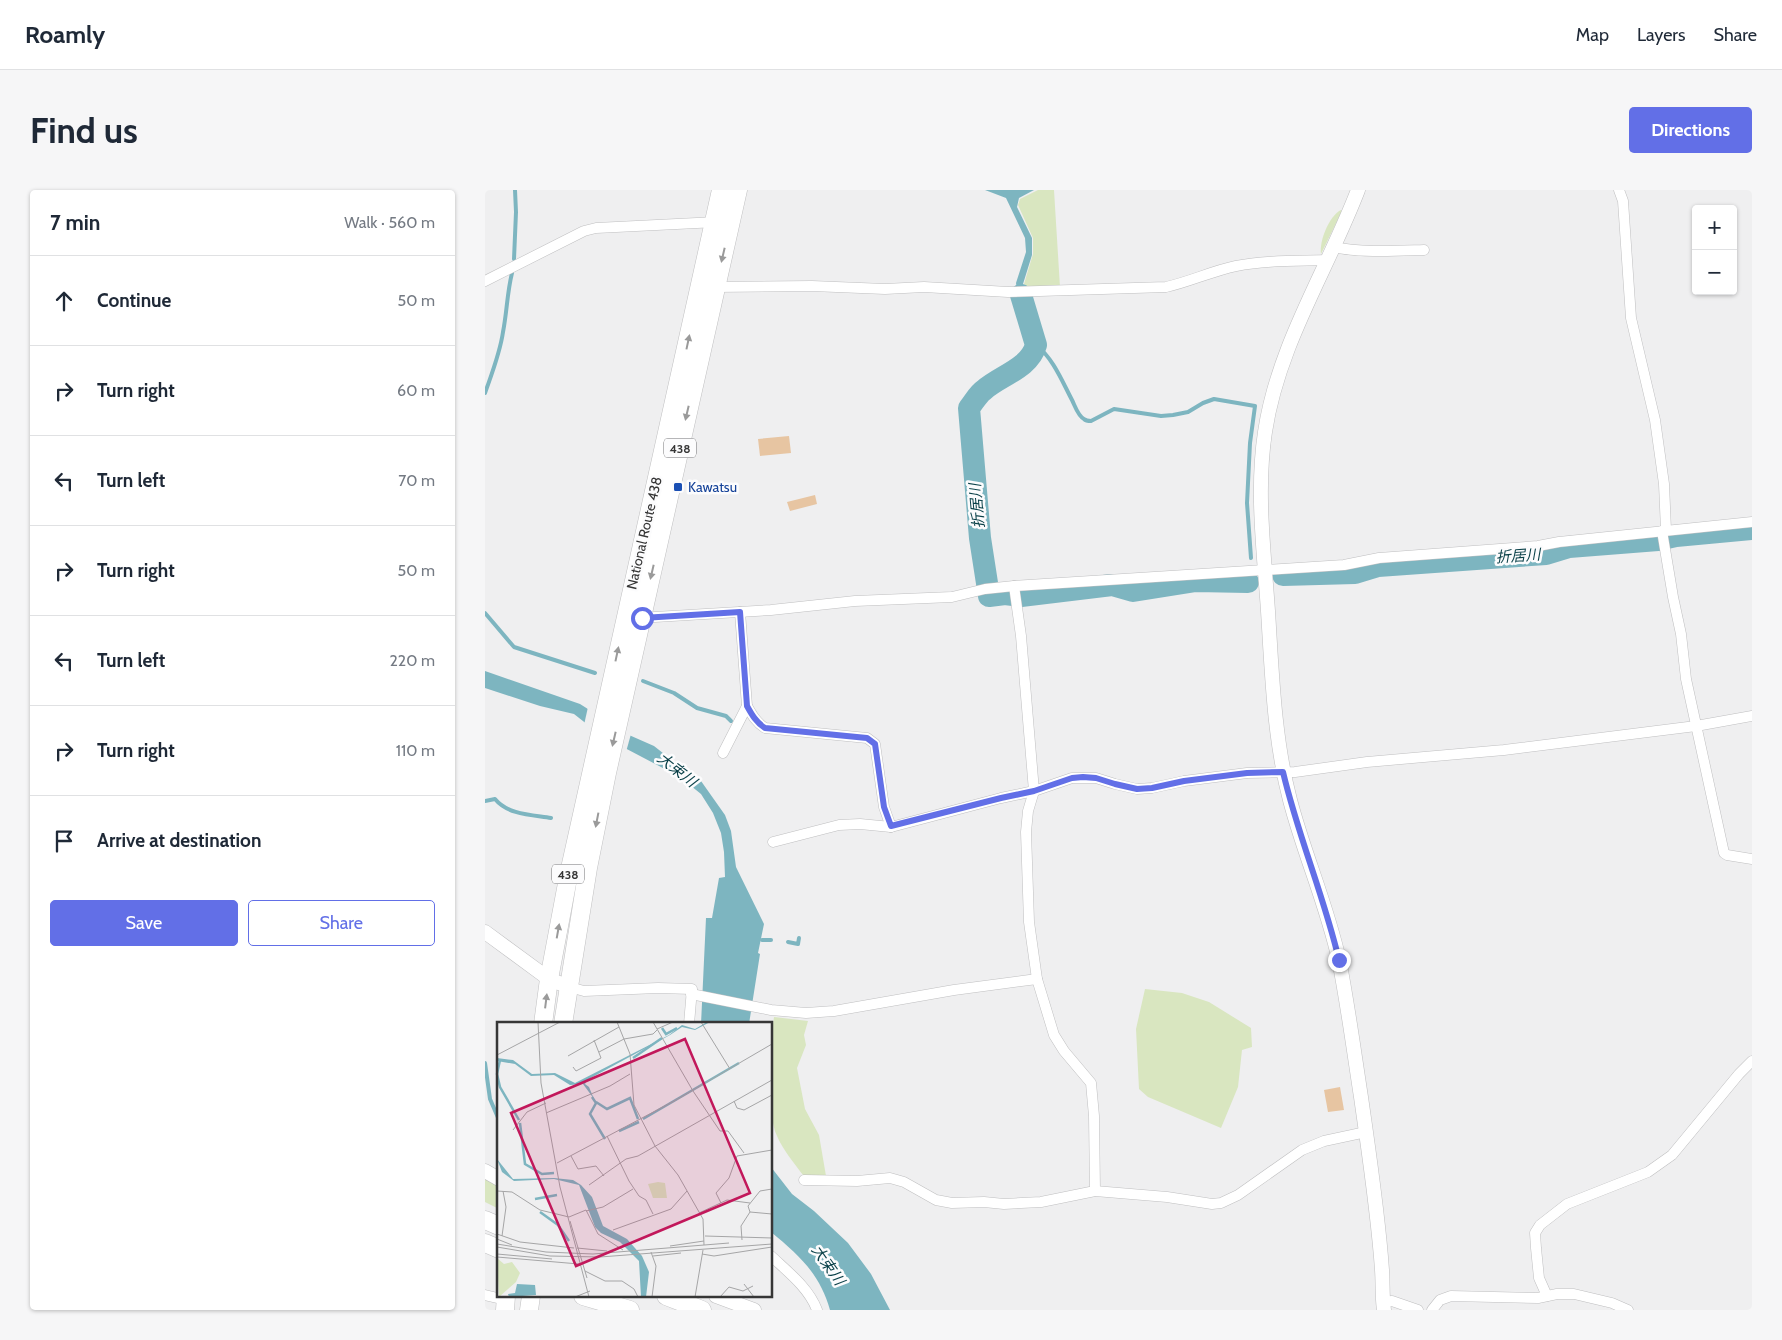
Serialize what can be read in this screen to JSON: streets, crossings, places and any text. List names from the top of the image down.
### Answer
{
  "streets": {
    "highway": ["438", "National Route 438"]
  },
  "water": ["折居川", "大束川"],
  "places": {
    "transit": ["Kawatsu"]
  },
  "page": {
    "header": "Roamly",
    "nav": ["Map", "Layers", "Share"],
    "buttons": [
      "Directions",
      ["Save", "Share"]
    ],
    "title": "Find us",
    "heading": ["7 min", "Walk · 560 m"],
    "map_buttons": ["+", "−"],
    "list": [
      ["Continue", "50 m"],
      ["Turn right", "60 m"],
      ["Turn left", "70 m"],
      ["Turn right", "50 m"],
      ["Turn left", "220 m"],
      ["Turn right", "110 m"],
      "Arrive at destination"
    ]
  }
}
